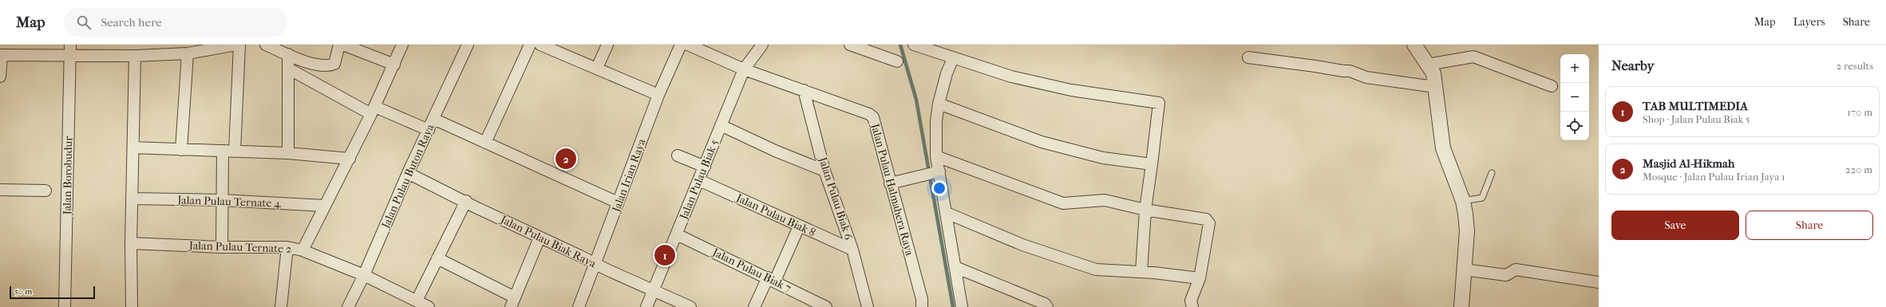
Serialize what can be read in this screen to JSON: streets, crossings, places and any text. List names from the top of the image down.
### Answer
{
  "streets": {
    "street": [
      "Jalan Borobudur",
      "Jalan Irian Raya",
      "Jalan Pulau Buton Raya",
      "Jalan Pulau Biak 5",
      "Jalan Pulau Halmahera Raya",
      "Jalan Pulau Biak 6",
      "Jalan Pulau Ternate 4",
      "Jalan Pulau Biak 8",
      "Jalan Pulau Biak Raya",
      "Jalan Pulau Ternate 2",
      "Jalan Pulau Biak 7"
    ]
  },
  "crossings": [
    ["Jalan Irian Raya", "Jalan Pulau Biak Raya"],
    ["Jalan Pulau Buton Raya", "Jalan Pulau Biak Raya"],
    ["Jalan Pulau Buton Raya", "Jalan Pulau Ternate 2"],
    ["Jalan Pulau Biak 5", "Jalan Pulau Halmahera Raya"],
    ["Jalan Pulau Biak 5", "Jalan Pulau Biak 8"],
    ["Jalan Pulau Biak 5", "Jalan Pulau Biak Raya"],
    ["Jalan Pulau Biak 5", "Jalan Pulau Biak 7"],
    ["Jalan Pulau Halmahera Raya", "Jalan Pulau Biak 6"],
    ["Jalan Pulau Biak 6", "Jalan Pulau Biak 8"]
  ],
  "scale_bar": "50 m",
  "page": {
    "header": "Map",
    "search": "Search here",
    "nav": ["Map", "Layers", "Share"],
    "heading": ["Nearby", "2 results"],
    "map_buttons": ["+", "−"],
    "list": [
      {
        "mark": "1",
        "name": "TAB MULTIMEDIA",
        "note": "Shop · Jalan Pulau Biak 5",
        "value": "170 m"
      },
      {
        "mark": "2",
        "name": "Masjid Al-Hikmah",
        "note": "Mosque · Jalan Pulau Irian Jaya 1",
        "value": "220 m"
      }
    ],
    "pins": ["2", "1"],
    "buttons": ["Save", "Share"],
    "scale": "50 m"
  }
}
